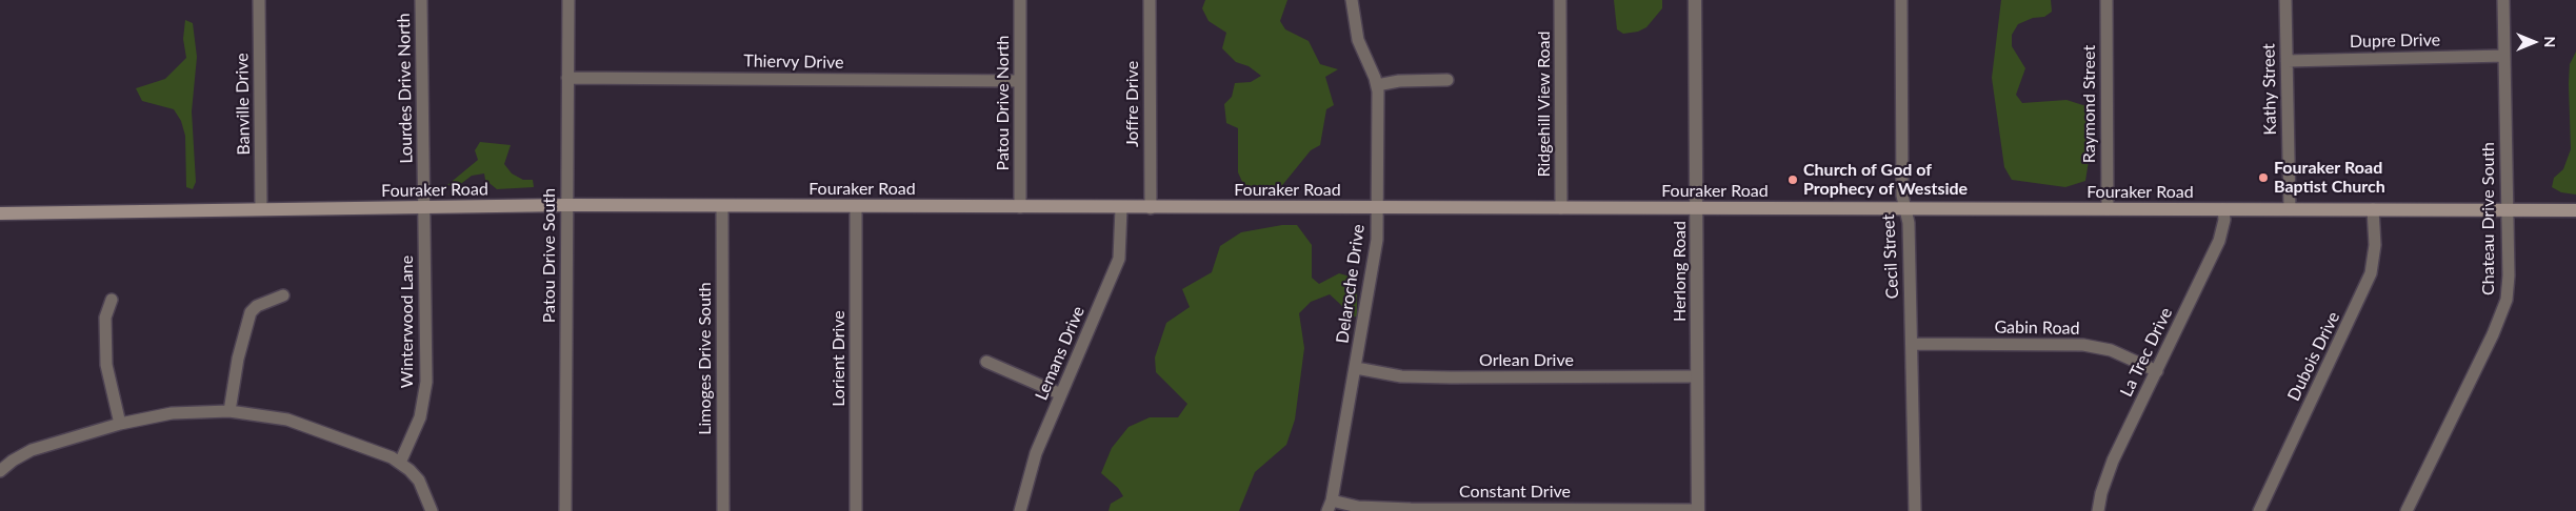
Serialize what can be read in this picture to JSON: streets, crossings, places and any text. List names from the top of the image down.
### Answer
{
  "streets": {
    "main road": ["Fouraker Road"],
    "street": [
      "Dupre Drive",
      "Thiervy Drive",
      "Lourdes Drive North",
      "Kathy Street",
      "Patou Drive North",
      "Banville Drive",
      "Joffre Drive",
      "Ridgehill View Road",
      "Raymond Street",
      "Chateau Drive South",
      "Patou Drive South",
      "Cecil Street",
      "Herlong Road",
      "Delaroche Drive",
      "Winterwood Lane",
      "Gabin Road",
      "La Trec Drive",
      "Lemans Drive",
      "Dubois Drive",
      "Limoges Drive South",
      "Lorient Drive",
      "Orlean Drive",
      "Constant Drive"
    ]
  },
  "crossings": [
    ["Dupre Drive", "Kathy Street"],
    ["Dupre Drive", "Chateau Drive South"],
    ["Thiervy Drive", "Patou Drive North"],
    ["Thiervy Drive", "Patou Drive South"],
    ["Lourdes Drive North", "Fouraker Road"],
    ["Lourdes Drive North", "Winterwood Lane"],
    ["Kathy Street", "Fouraker Road"],
    ["Patou Drive North", "Fouraker Road"],
    ["Banville Drive", "Fouraker Road"],
    ["Joffre Drive", "Fouraker Road"],
    ["Ridgehill View Road", "Fouraker Road"],
    ["Raymond Street", "Fouraker Road"],
    ["Fouraker Road", "Chateau Drive South"],
    ["Fouraker Road", "Patou Drive South"],
    ["Fouraker Road", "Cecil Street"],
    ["Fouraker Road", "Herlong Road"],
    ["Fouraker Road", "Delaroche Drive"],
    ["Fouraker Road", "Winterwood Lane"],
    ["Fouraker Road", "La Trec Drive"],
    ["Fouraker Road", "Lemans Drive"],
    ["Fouraker Road", "Dubois Drive"],
    ["Fouraker Road", "Limoges Drive South"],
    ["Fouraker Road", "Lorient Drive"],
    ["Cecil Street", "Gabin Road"],
    ["Herlong Road", "Orlean Drive"],
    ["Herlong Road", "Constant Drive"],
    ["Delaroche Drive", "Orlean Drive"],
    ["Delaroche Drive", "Constant Drive"],
    ["Gabin Road", "La Trec Drive"]
  ],
  "places": ["Fouraker Road Baptist Church", "Church of God of Prophecy of Westside"],
  "north": "right"
}
